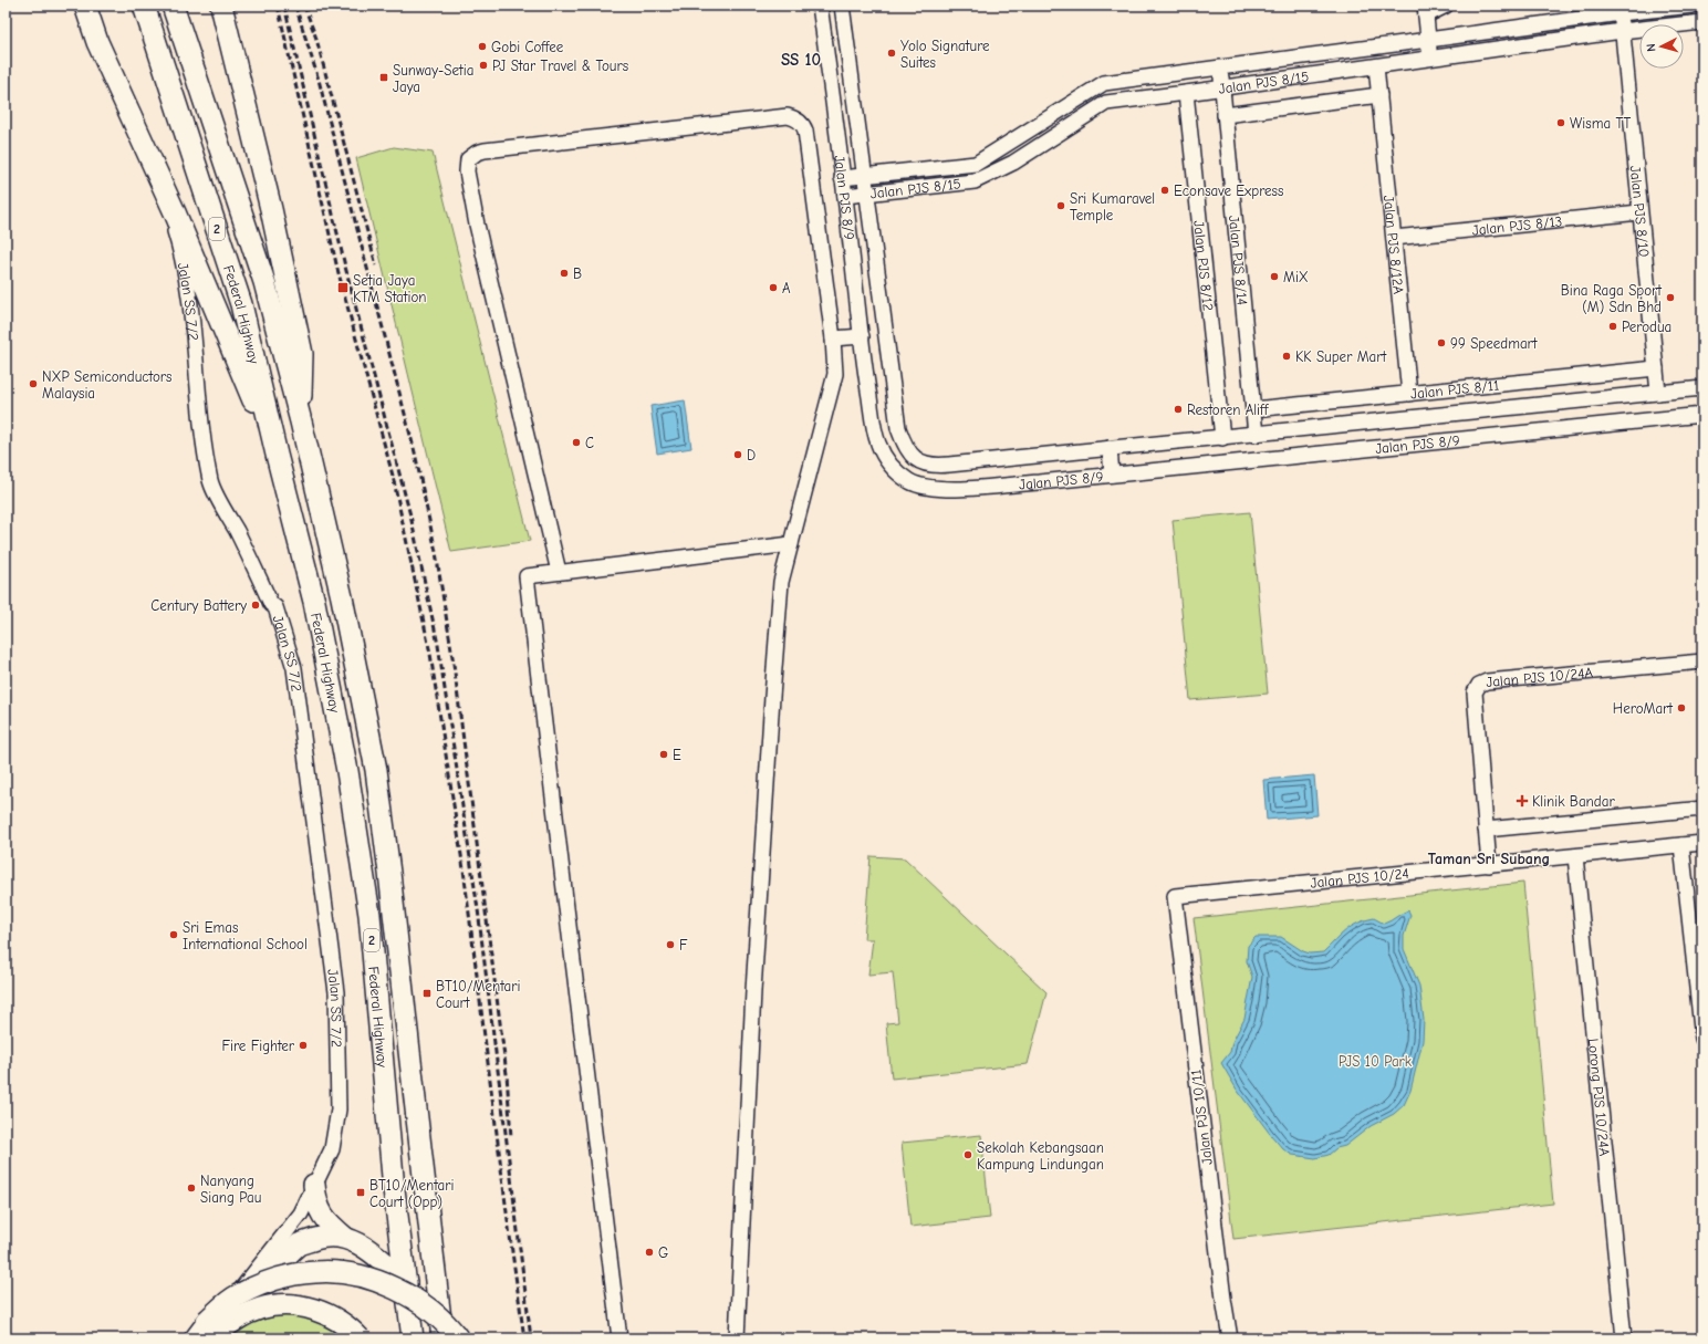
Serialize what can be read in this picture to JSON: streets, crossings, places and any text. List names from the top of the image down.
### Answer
{
  "streets": {
    "highway": ["2", "Federal Highway"],
    "street": [
      "Jalan PJS 8/15",
      "Jalan PJS 8/9",
      "Jalan PJS 8/10",
      "Jalan PJS 8/13",
      "Jalan PJS 8/12A",
      "Jalan PJS 8/14",
      "Jalan PJS 8/12",
      "Jalan SS 7/2",
      "Jalan PJS 8/11",
      "Jalan PJS 10/24A",
      "Jalan PJS 10/24",
      "Lorong PJS 10/24A",
      "Jalan PJS 10/11"
    ]
  },
  "crossings": [
    ["Jalan PJS 8/15", "Jalan PJS 8/9"],
    ["Jalan PJS 8/15", "Jalan PJS 8/10"],
    ["Jalan PJS 8/15", "Jalan PJS 8/12A"],
    ["Jalan PJS 8/15", "Jalan PJS 8/14"],
    ["Jalan PJS 8/15", "Jalan PJS 8/12"],
    ["Jalan PJS 8/9", "Jalan PJS 8/10"],
    ["Jalan PJS 8/9", "Jalan PJS 8/14"],
    ["Jalan PJS 8/9", "Jalan PJS 8/12"],
    ["Jalan PJS 8/10", "Jalan PJS 8/13"],
    ["Jalan PJS 8/10", "Jalan PJS 8/11"],
    ["Jalan PJS 8/13", "Jalan PJS 8/12A"],
    ["Jalan PJS 8/12A", "Jalan PJS 8/11"],
    ["Jalan PJS 8/14", "Jalan PJS 8/11"],
    ["Jalan PJS 10/24A", "Jalan PJS 10/24"],
    ["Jalan PJS 10/24", "Lorong PJS 10/24A"],
    ["Jalan PJS 10/24", "Jalan PJS 10/11"]
  ],
  "districts": ["SS 10", "Taman Sri Subang"],
  "parks": ["PJS 10 Park"],
  "places": {
    "other": [
      "Gobi Coffee",
      "Yolo Signature Suites",
      "PJ Star Travel & Tours",
      "Wisma TT",
      "Econsave Express",
      "Sri Kumaravel Temple",
      "B",
      "MiX",
      "A",
      "Bina Raga Sport (M) Sdn Bhd",
      "Perodua",
      "99 Speedmart",
      "KK Super Mart",
      "NXP Semiconductors Malaysia",
      "Restoren Aliff",
      "C",
      "D",
      "Century Battery",
      "HeroMart",
      "E",
      "Sri Emas International School",
      "F",
      "Fire Fighter",
      "Sekolah Kebangsaan Kampung Lindungan",
      "Nanyang Siang Pau",
      "G"
    ],
    "transit": [
      "Sunway-Setia Jaya",
      "Setia Jaya KTM Station",
      "BT10/Mentari Court",
      "BT10/Mentari Court (Opp)"
    ],
    "health": ["Klinik Bandar"]
  },
  "north": "left"
}
